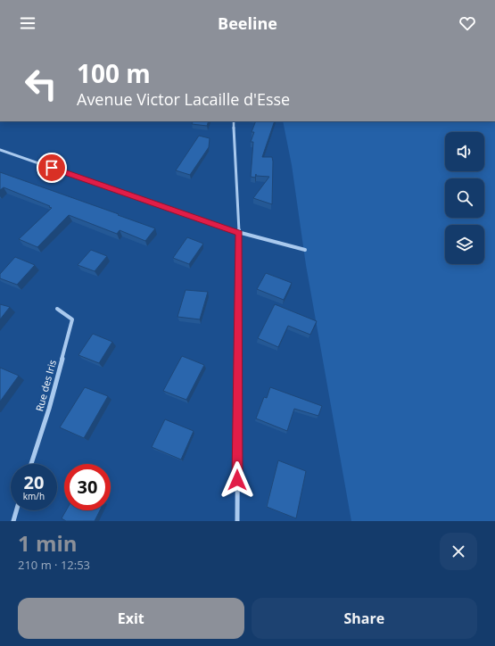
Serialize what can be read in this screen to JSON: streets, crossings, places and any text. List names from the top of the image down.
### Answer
{
  "streets": {
    "street": ["Rue des Iris"]
  },
  "page": {
    "header": "Beeline",
    "turn": ["100 m", "Avenue Victor Lacaille d'Esse"],
    "speed": "20 km/h",
    "limit": "30",
    "heading": ["1 min", "210 m · 12:53"],
    "buttons": ["Exit", "Share"]
  }
}
